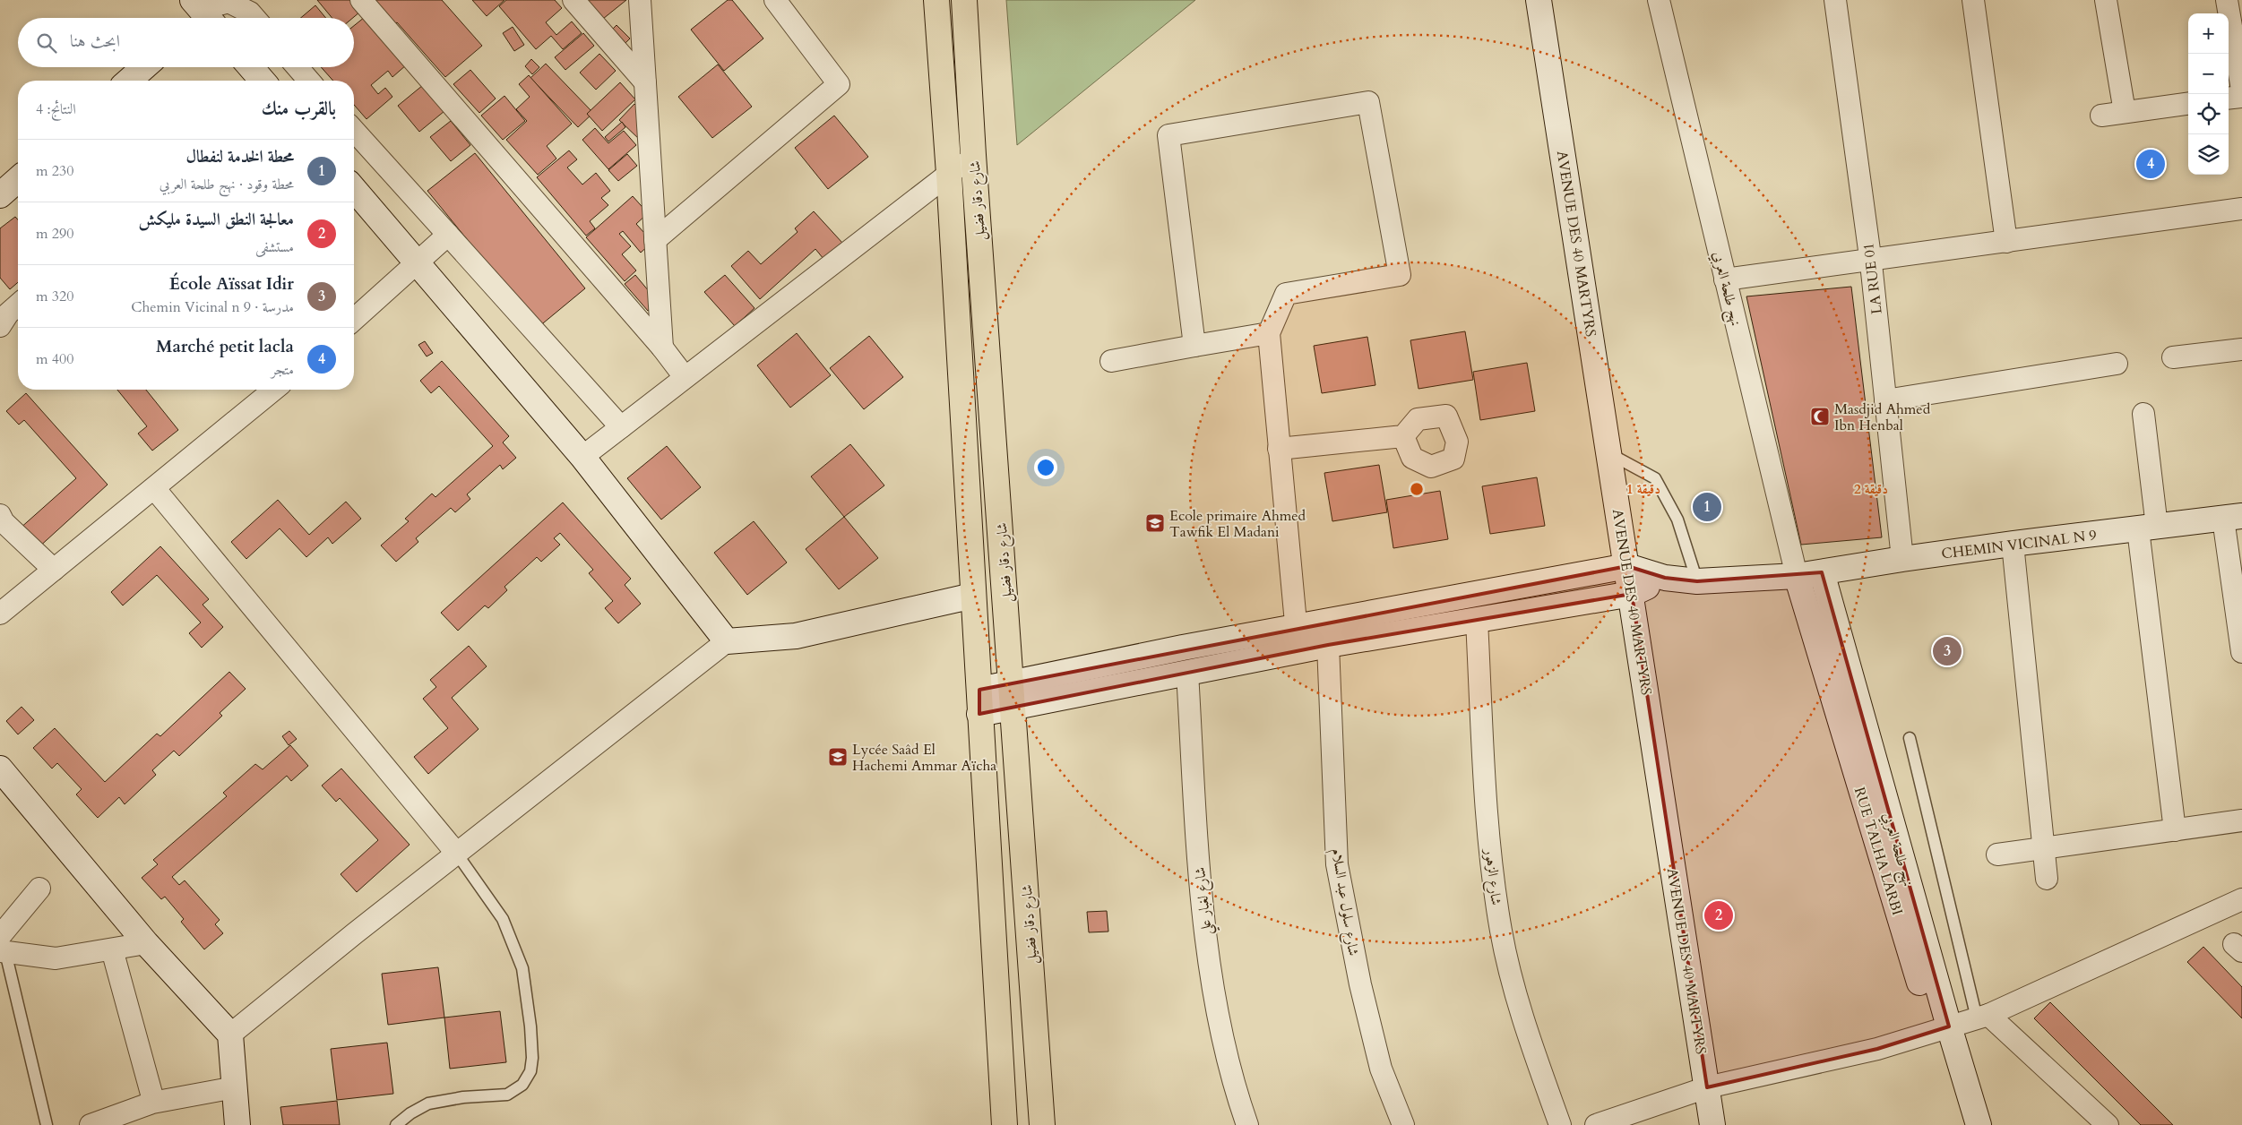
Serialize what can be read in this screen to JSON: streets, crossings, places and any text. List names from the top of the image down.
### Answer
{
  "streets": {
    "main road": ["شارع دقار فضيل"],
    "street": [
      "AVENUE DES 40 MARTYRS",
      "LA RUE 01",
      "نهج طلحة العربي",
      "CHEMIN VICINAL N 9",
      "RUE TALHA LARBI",
      "شارع الزهور",
      "شارع لغبار علي",
      "شارع سلول عبد السلام"
    ]
  },
  "crossings": [
    ["AVENUE DES 40 MARTYRS", "CHEMIN VICINAL N 9"],
    ["LA RUE 01", "CHEMIN VICINAL N 9"],
    ["نهج طلحة العربي", "CHEMIN VICINAL N 9"],
    ["نهج طلحة العربي", "RUE TALHA LARBI"],
    ["CHEMIN VICINAL N 9", "RUE TALHA LARBI"]
  ],
  "places": {
    "mosque": ["Masdjid Ahmed Ibn Henbal"],
    "school or university": ["Ecole primaire Ahmed Tawfik El Madani", "Lycée Saâd El Hachemi Ammar Aïcha"]
  },
  "page": {
    "map_buttons": ["+", "−"],
    "search": "ابحث هنا",
    "heading": ["بالقرب منك", "النتائج: 4"],
    "list": [
      {
        "mark": "1",
        "name": "محطة الخدمة لنفطال",
        "note": "محطة وقود · نهج طلحة العربي",
        "value": "230 m"
      },
      {
        "mark": "2",
        "name": "معالجة النطق السيدة مليكش",
        "note": "مستشفى",
        "value": "290 m"
      },
      {
        "mark": "3",
        "name": "École Aïssat Idir",
        "note": "مدرسة · Chemin Vicinal n 9",
        "value": "320 m"
      },
      {
        "mark": "4",
        "name": "Marché petit lacla",
        "note": "متجر",
        "value": "400 m"
      }
    ],
    "pins": [
      "4",
      "1",
      "3",
      "2"
    ]
  },
  "rings": ["1 دقيقة", "2 دقيقة"]
}
